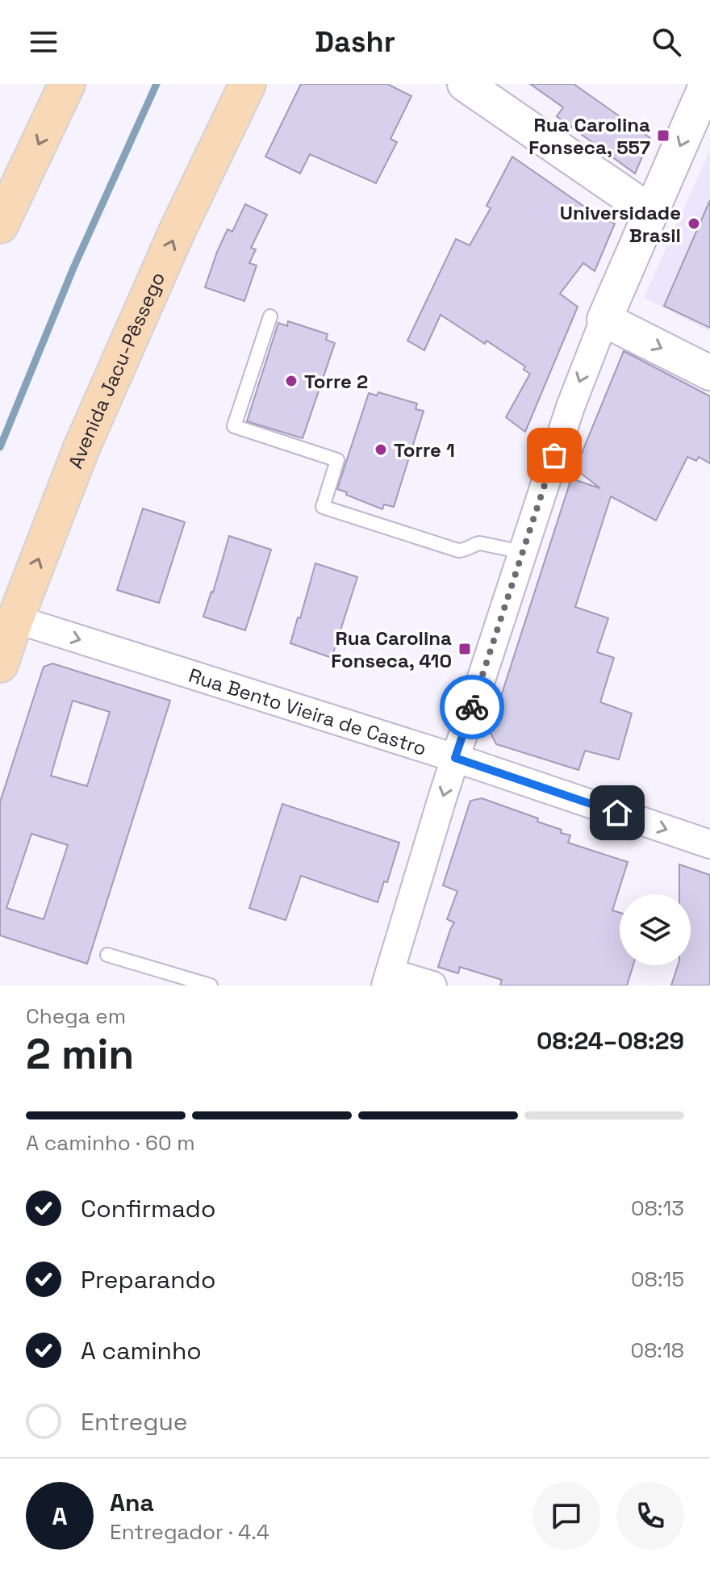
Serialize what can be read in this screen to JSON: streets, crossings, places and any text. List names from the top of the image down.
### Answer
{
  "streets": {
    "highway": ["Avenida Jacu-Pêssego"],
    "street": ["Rua Bento Vieira de Castro"]
  },
  "crossings": [
    ["Avenida Jacu-Pêssego", "Rua Bento Vieira de Castro"]
  ],
  "one_way": ["Avenida Jacu-Pêssego", "Rua Bento Vieira de Castro"],
  "places": {
    "transit": ["Rua Carolina Fonseca, 557", "Rua Carolina Fonseca, 410"],
    "other": ["Universidade Brasil", "Torre 2", "Torre 1"]
  },
  "page": {
    "header": "Dashr",
    "heading": ["2 min", "Chega em", "08:24–08:29"],
    "panel": ["Ana", "Entregador · 4.4"],
    "bar": "A caminho · 60 m",
    "list": [
      ["Confirmado", "08:13"],
      ["Preparando", "08:15"],
      ["A caminho", "08:18"],
      "Entregue"
    ],
    "round": "A"
  }
}
